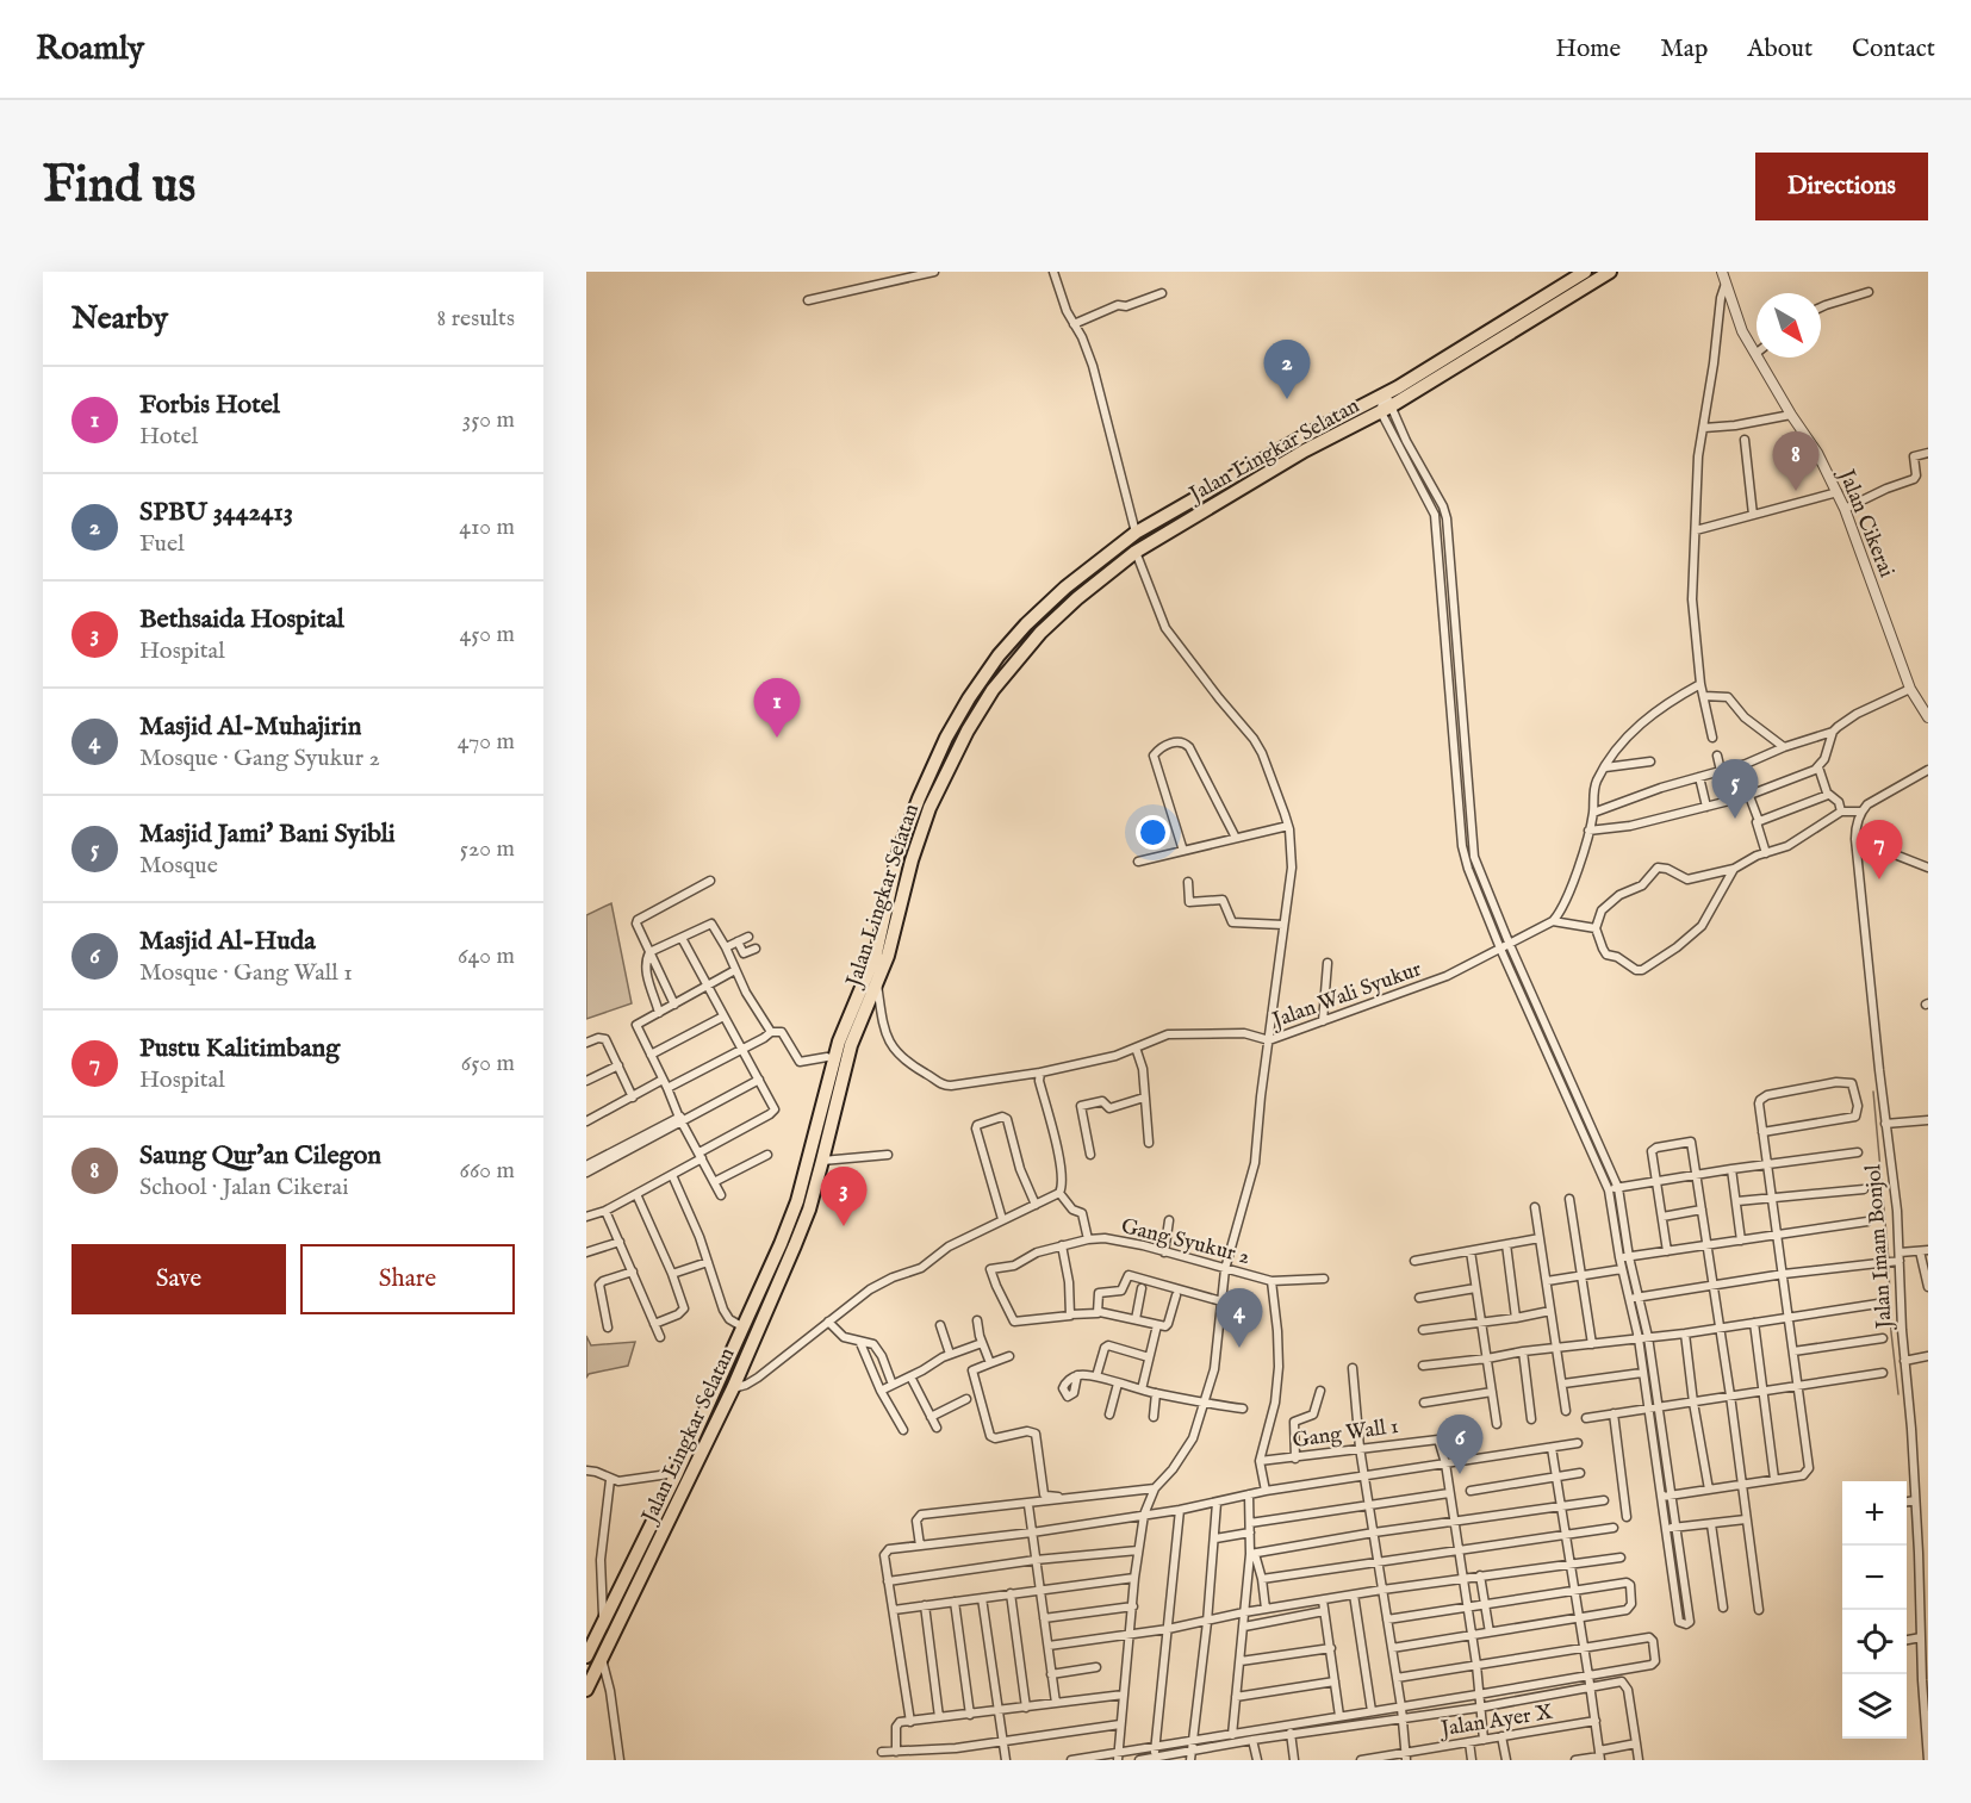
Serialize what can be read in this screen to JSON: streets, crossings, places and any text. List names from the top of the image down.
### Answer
{
  "streets": {
    "highway": ["Jalan Lingkar Selatan"],
    "street": [
      "Jalan Cikerai",
      "Jalan Wali Syukur",
      "Gang Syukur 2",
      "Jalan Imam Bonjol",
      "Gang Wall 1",
      "Jalan Ayer X"
    ]
  },
  "crossings": [
    ["Jalan Lingkar Selatan", "Jalan Wali Syukur"],
    ["Gang Syukur 2", "Gang Wall 1"]
  ],
  "north": "bottom right",
  "page": {
    "header": "Roamly",
    "nav": [
      "Home",
      "Map",
      "About",
      "Contact"
    ],
    "buttons": [
      "Directions",
      ["Save", "Share"]
    ],
    "title": "Find us",
    "heading": ["Nearby", "8 results"],
    "pins": [
      "2",
      "8",
      "1",
      "5",
      "7",
      "3",
      "4",
      "6"
    ],
    "list": [
      {
        "mark": "1",
        "name": "Forbis Hotel",
        "note": "Hotel",
        "value": "350 m"
      },
      {
        "mark": "2",
        "name": "SPBU 3442413",
        "note": "Fuel",
        "value": "410 m"
      },
      {
        "mark": "3",
        "name": "Bethsaida Hospital",
        "note": "Hospital",
        "value": "450 m"
      },
      {
        "mark": "4",
        "name": "Masjid Al-Muhajirin",
        "note": "Mosque · Gang Syukur 2",
        "value": "470 m"
      },
      {
        "mark": "5",
        "name": "Masjid Jami' Bani Syibli",
        "note": "Mosque",
        "value": "520 m"
      },
      {
        "mark": "6",
        "name": "Masjid Al-Huda",
        "note": "Mosque · Gang Wall 1",
        "value": "640 m"
      },
      {
        "mark": "7",
        "name": "Pustu Kalitimbang",
        "note": "Hospital",
        "value": "650 m"
      },
      {
        "mark": "8",
        "name": "Saung Qur'an Cilegon",
        "note": "School · Jalan Cikerai",
        "value": "660 m"
      }
    ],
    "map_buttons": ["+", "−"]
  }
}
